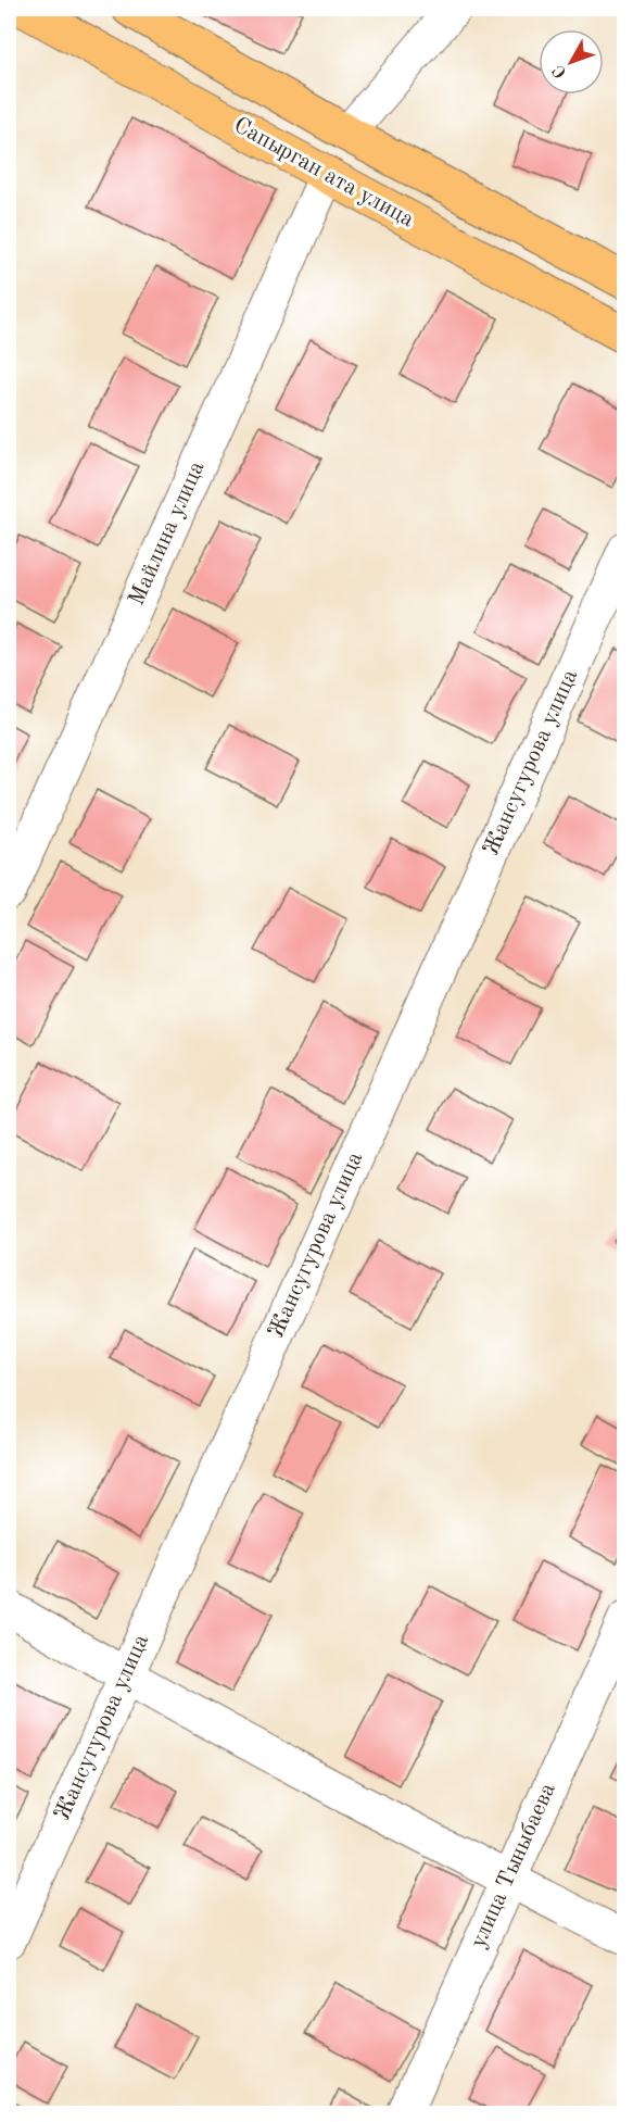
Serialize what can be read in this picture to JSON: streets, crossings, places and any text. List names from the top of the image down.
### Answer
{
  "streets": {
    "main road": ["Сапырган ата улица"],
    "street": ["Майлина улица", "Жансугурова улица", "улица Тыныбаева"]
  },
  "crossings": [
    ["Сапырган ата улица", "Майлина улица"]
  ],
  "north": "bottom left"
}
